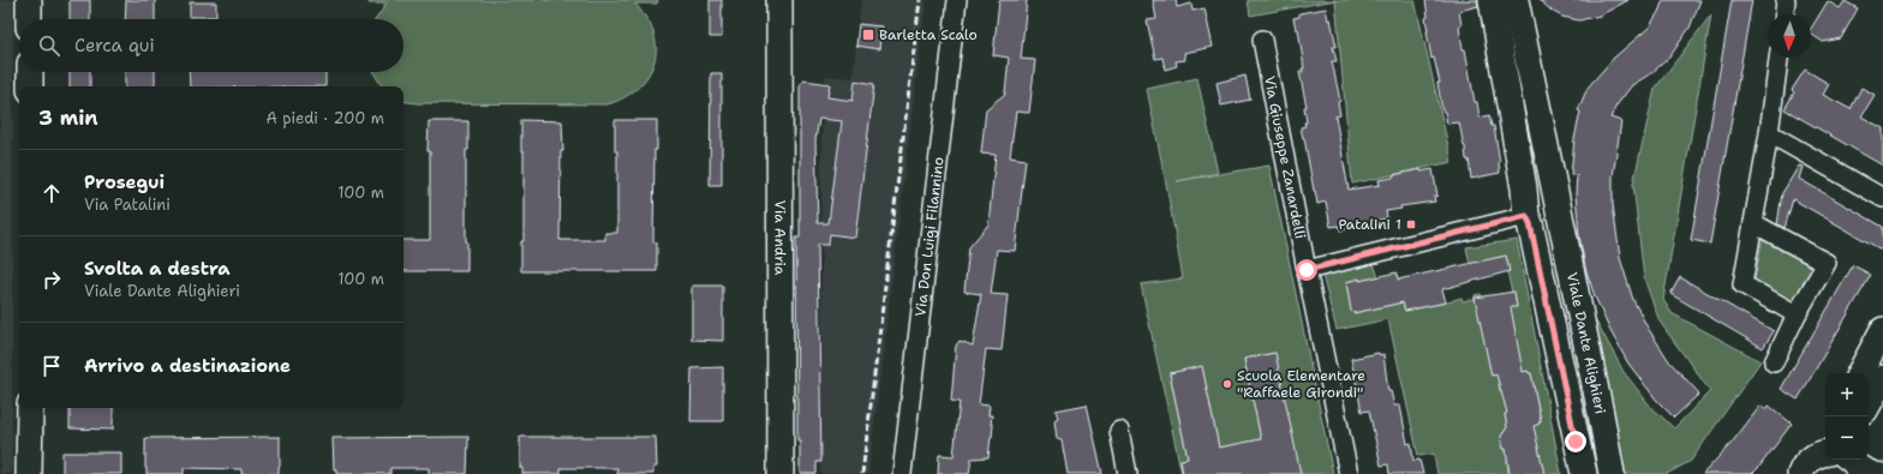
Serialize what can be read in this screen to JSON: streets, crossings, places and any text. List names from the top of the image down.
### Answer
{
  "streets": {
    "street": [
      "Via Giuseppe Zanardelli",
      "Via Don Luigi Filannino",
      "Via Andria",
      "Viale Dante Alighieri"
    ]
  },
  "places": {
    "transit": ["Barletta Scalo", "Patalini 1"],
    "other": ["Scuola Elementare \"Raffaele Girondi\""]
  },
  "north": "bottom",
  "page": {
    "search": "Cerca qui",
    "heading": ["3 min", "A piedi · 200 m"],
    "list": [
      ["Prosegui", "Via Patalini", "100 m"],
      ["Svolta a destra", "Viale Dante Alighieri", "100 m"],
      "Arrivo a destinazione"
    ],
    "map_buttons": ["+", "−"]
  }
}
